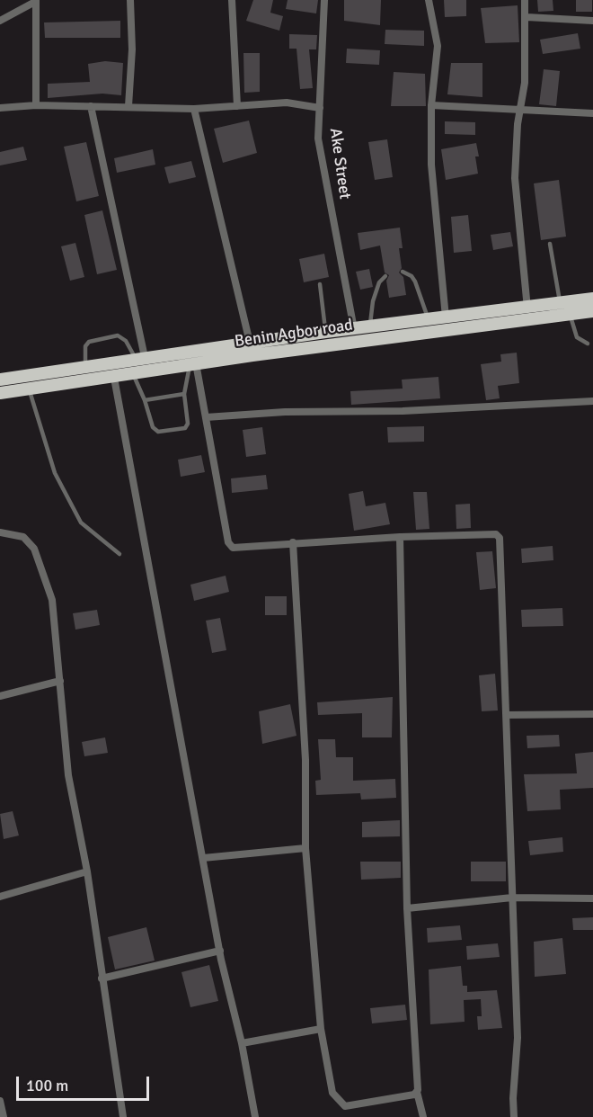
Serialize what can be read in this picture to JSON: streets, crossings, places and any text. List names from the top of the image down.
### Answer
{
  "streets": {
    "highway": ["Benin Agbor road"],
    "street": ["Ake Street"]
  },
  "crossings": [
    ["Ake Street", "Benin Agbor road"]
  ],
  "scale_bar": "100 m"
}
